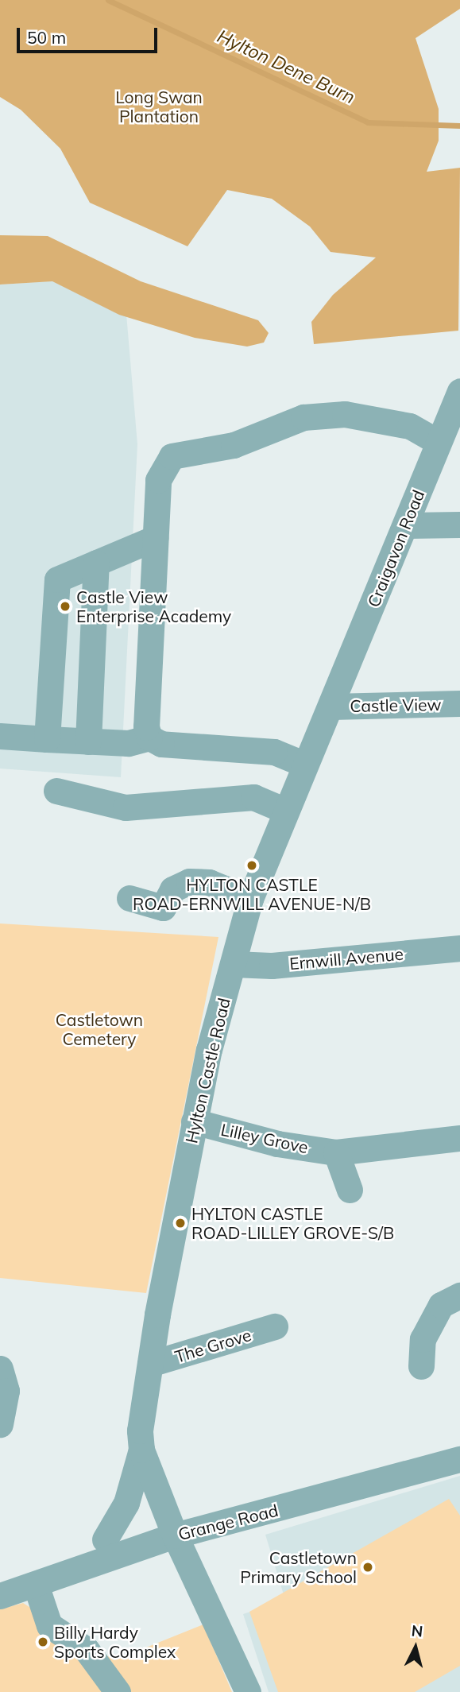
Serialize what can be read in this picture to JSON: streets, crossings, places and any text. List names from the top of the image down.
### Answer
{
  "streets": {
    "street": [
      "Craigavon Road",
      "Castle View",
      "Ernwill Avenue",
      "Hylton Castle Road",
      "Lilley Grove",
      "The Grove",
      "Grange Road"
    ]
  },
  "crossings": [
    ["Craigavon Road", "Castle View"],
    ["Craigavon Road", "Hylton Castle Road"],
    ["Castle View", "Hylton Castle Road"],
    ["Ernwill Avenue", "Hylton Castle Road"],
    ["Hylton Castle Road", "Lilley Grove"],
    ["Hylton Castle Road", "The Grove"],
    ["Hylton Castle Road", "Grange Road"]
  ],
  "water": ["Hylton Dene Burn"],
  "parks": ["Long Swan Plantation", "Castletown Cemetery"],
  "places": [
    "Castle View Enterprise Academy",
    "HYLTON CASTLE ROAD-ERNWILL AVENUE-N/B",
    "HYLTON CASTLE ROAD-LILLEY GROVE-S/B",
    "Castletown Primary School",
    "Billy Hardy Sports Complex"
  ],
  "scale_bar": "50 m",
  "north": "top"
}
